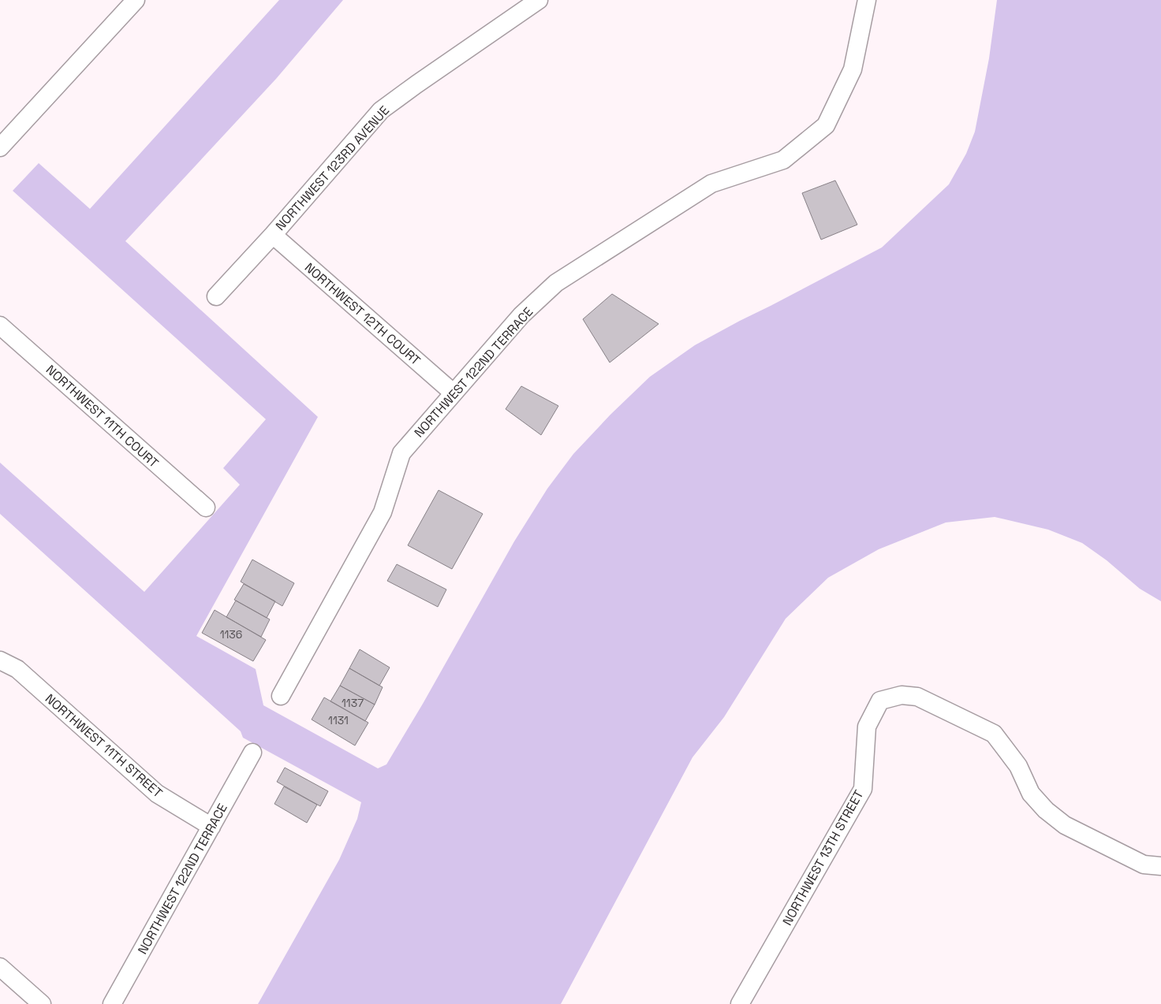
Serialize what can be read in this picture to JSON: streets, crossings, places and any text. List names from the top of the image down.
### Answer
{
  "streets": {
    "street": [
      "NORTHWEST 123RD AVENUE",
      "NORTHWEST 12TH COURT",
      "NORTHWEST 122ND TERRACE",
      "NORTHWEST 11TH COURT",
      "NORTHWEST 11TH STREET",
      "NORTHWEST 13TH STREET"
    ]
  },
  "crossings": [
    ["NORTHWEST 123RD AVENUE", "NORTHWEST 12TH COURT"],
    ["NORTHWEST 12TH COURT", "NORTHWEST 122ND TERRACE"],
    ["NORTHWEST 122ND TERRACE", "NORTHWEST 11TH STREET"]
  ],
  "house_numbers": ["1136", "1137", "1131"]
}
